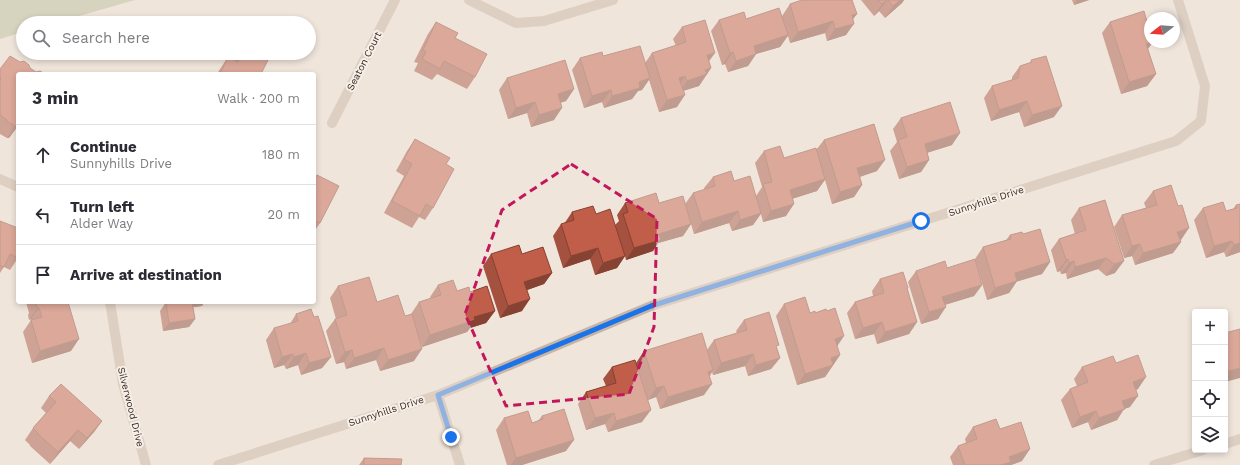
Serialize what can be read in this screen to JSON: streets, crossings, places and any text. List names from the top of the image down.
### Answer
{
  "streets": {
    "street": ["Seaton Court", "Sunnyhills Drive", "Silverwood Drive"]
  },
  "north": "left",
  "page": {
    "search": "Search here",
    "heading": ["3 min", "Walk · 200 m"],
    "list": [
      ["Continue", "Sunnyhills Drive", "180 m"],
      ["Turn left", "Alder Way", "20 m"],
      "Arrive at destination"
    ],
    "map_buttons": ["+", "−"]
  }
}
